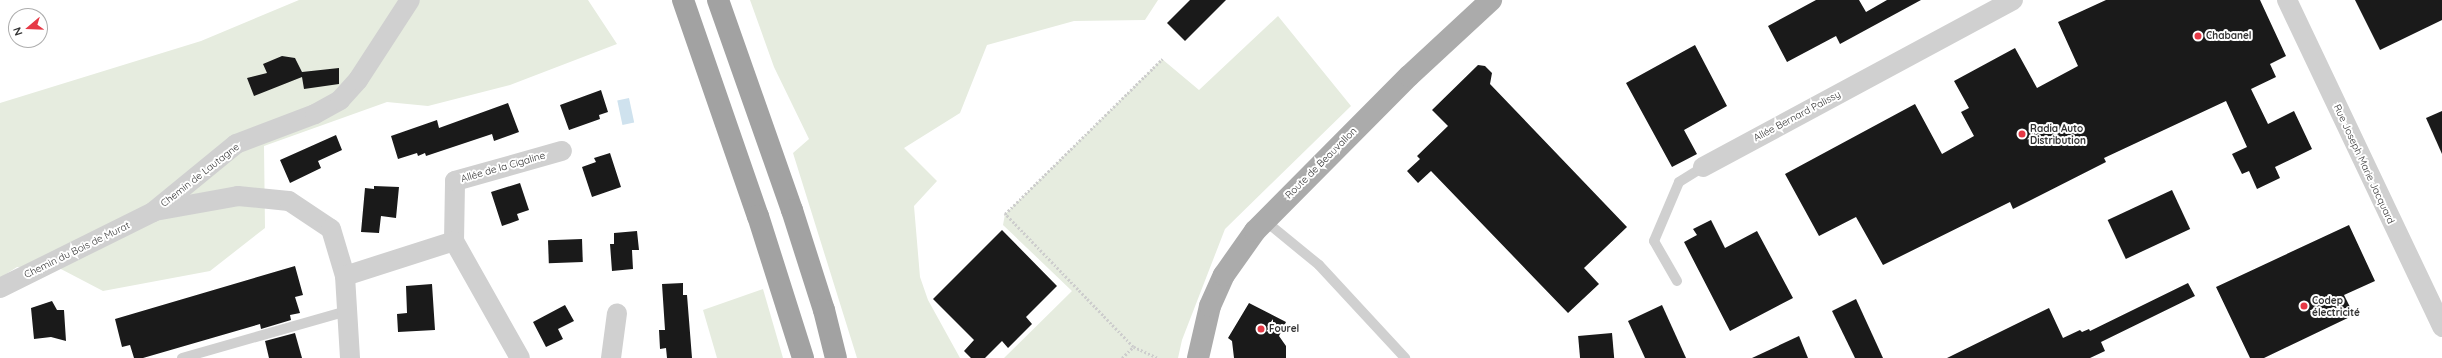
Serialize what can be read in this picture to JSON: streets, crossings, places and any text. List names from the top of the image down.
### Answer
{
  "streets": {
    "main road": ["Route de Beauvallon"],
    "street": [
      "Allée Bernard Palissy",
      "Rue Joseph Marie Jacquard",
      "Allée de la Cigaline",
      "Chemin de Lautagne",
      "Chemin du Bois de Murat"
    ]
  },
  "crossings": [
    ["Chemin de Lautagne", "Chemin du Bois de Murat"]
  ],
  "places": [
    "Chabanel",
    "Radia Auto Distribution",
    "Codep électricité",
    "Fourel"
  ],
  "north": "left"
}
